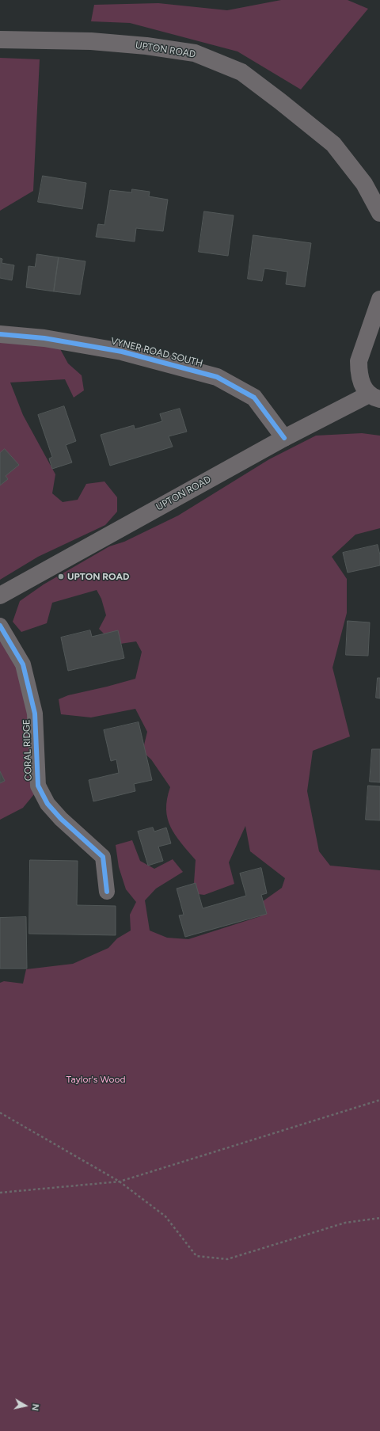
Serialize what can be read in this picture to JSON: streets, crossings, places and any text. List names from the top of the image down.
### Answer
{
  "streets": {
    "main road": ["UPTON ROAD", "VYNER ROAD SOUTH"],
    "street": ["CORAL RIDGE"]
  },
  "crossings": [
    ["UPTON ROAD", "VYNER ROAD SOUTH"]
  ],
  "parks": ["Taylor's Wood"],
  "places": ["UPTON ROAD"],
  "north": "right"
}
